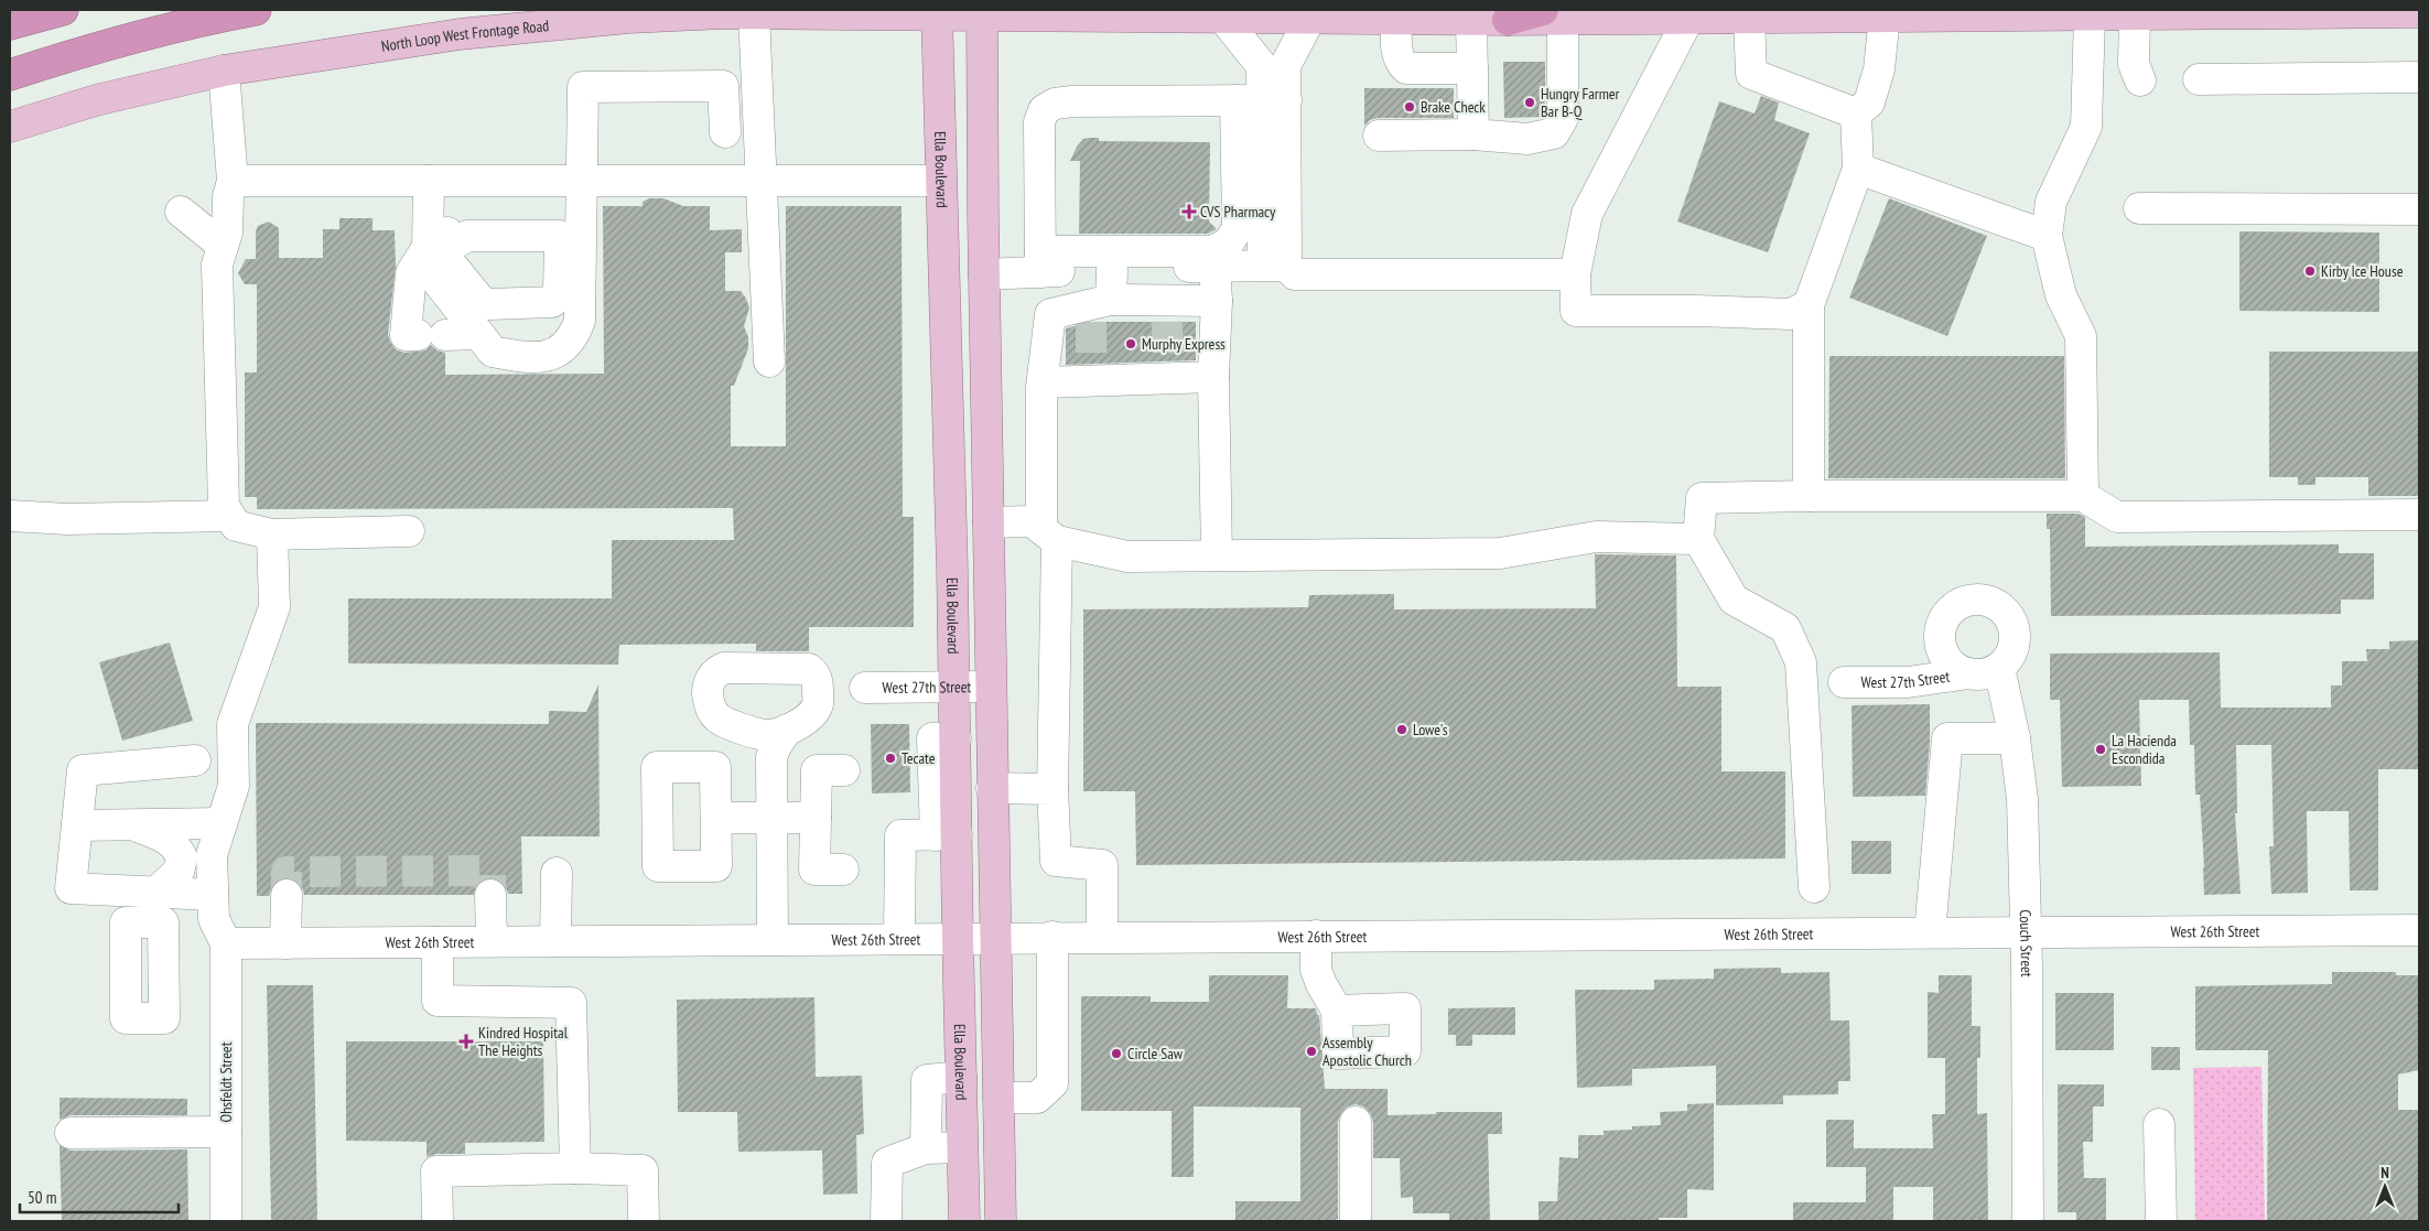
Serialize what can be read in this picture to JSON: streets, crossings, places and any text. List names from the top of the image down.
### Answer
{
  "streets": {
    "main road": ["North Loop West Frontage Road", "Ella Boulevard"],
    "street": [
      "West 27th Street",
      "West 26th Street",
      "Couch Street",
      "Ohsfeldt Street"
    ]
  },
  "crossings": [
    ["North Loop West Frontage Road", "Ella Boulevard"],
    ["Ella Boulevard", "West 27th Street"],
    ["Ella Boulevard", "West 26th Street"],
    ["West 27th Street", "Couch Street"],
    ["West 26th Street", "Couch Street"],
    ["West 26th Street", "Ohsfeldt Street"]
  ],
  "places": {
    "other": [
      "Hungry Farmer Bar B-Q",
      "Brake Check",
      "Kirby Ice House",
      "Murphy Express",
      "Lowe's",
      "La Hacienda Escondida",
      "Tecate",
      "Assembly Apostolic Church",
      "Circle Saw"
    ],
    "health": ["CVS Pharmacy", "Kindred Hospital The Heights"]
  },
  "scale_bar": "50 m",
  "north": "top"
}
